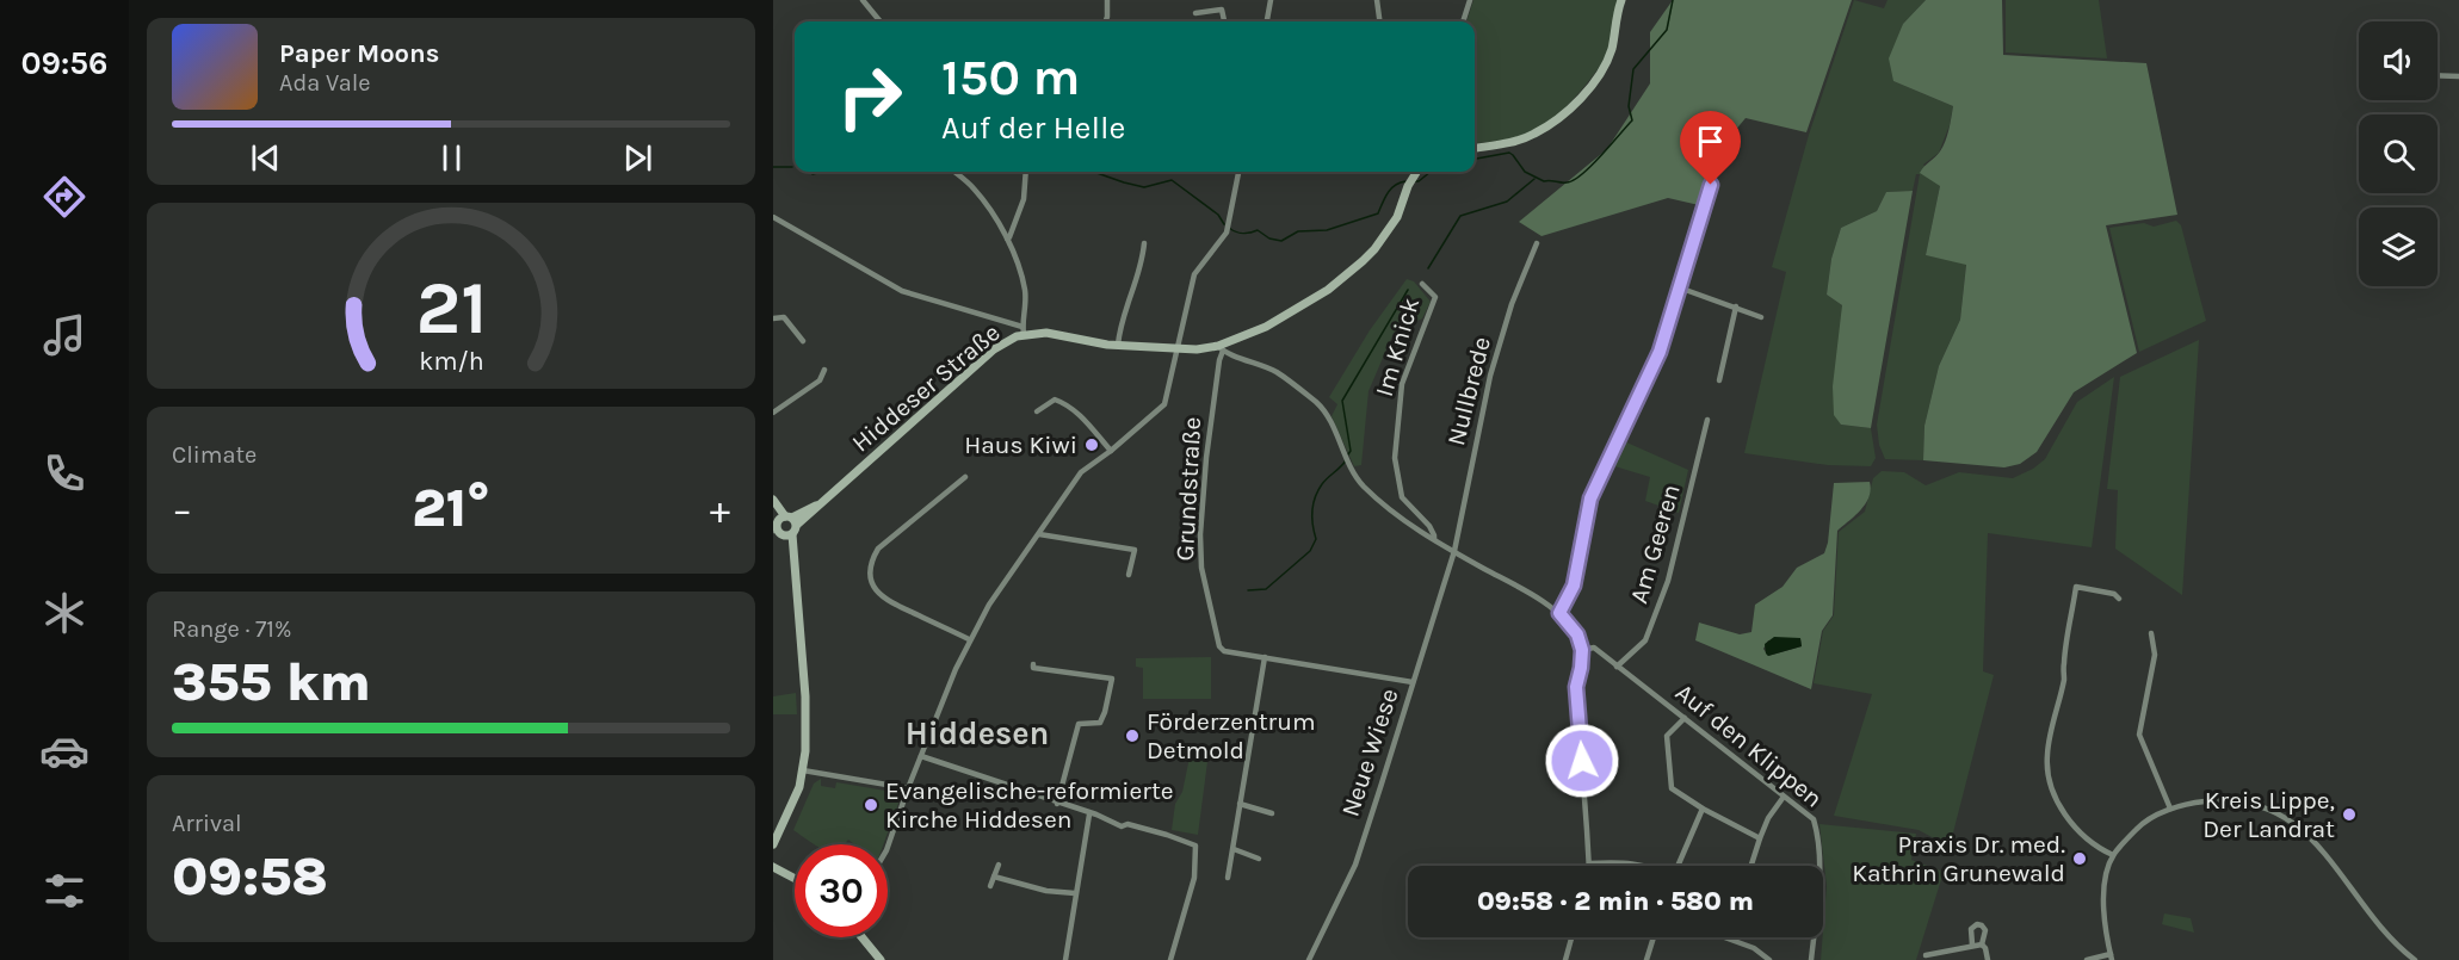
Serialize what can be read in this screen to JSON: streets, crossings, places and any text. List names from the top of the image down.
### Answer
{
  "streets": {
    "main road": ["Hiddeser Straße"],
    "street": [
      "Im Knick",
      "Nullbrede",
      "Grundstraße",
      "Am Geeren",
      "Auf den Klippen",
      "Neue Wiese"
    ]
  },
  "crossings": [
    ["Hiddeser Straße", "Grundstraße"],
    ["Nullbrede", "Neue Wiese"],
    ["Grundstraße", "Neue Wiese"],
    ["Am Geeren", "Auf den Klippen"]
  ],
  "districts": ["Hiddesen"],
  "places": [
    "Haus Kiwi",
    "Förderzentrum Detmold",
    "Evangelische-reformierte Kirche Hiddesen",
    "Kreis Lippe, Der Landrat",
    "Praxis Dr. med. Kathrin Grunewald"
  ],
  "page": {
    "tabs": "09:56",
    "turn": ["150 m", "Auf der Helle"],
    "song": ["Paper Moons", "Ada Vale"],
    "tile": [
      "Climate",
      ["Range · 71%", "355 km"],
      ["Arrival", "09:58"]
    ],
    "heat": ["−", "21°", "+"],
    "limit": "30",
    "trip": "09:58 · 2 min · 580 m",
    "gauge": ["21", "km/h"]
  }
}
